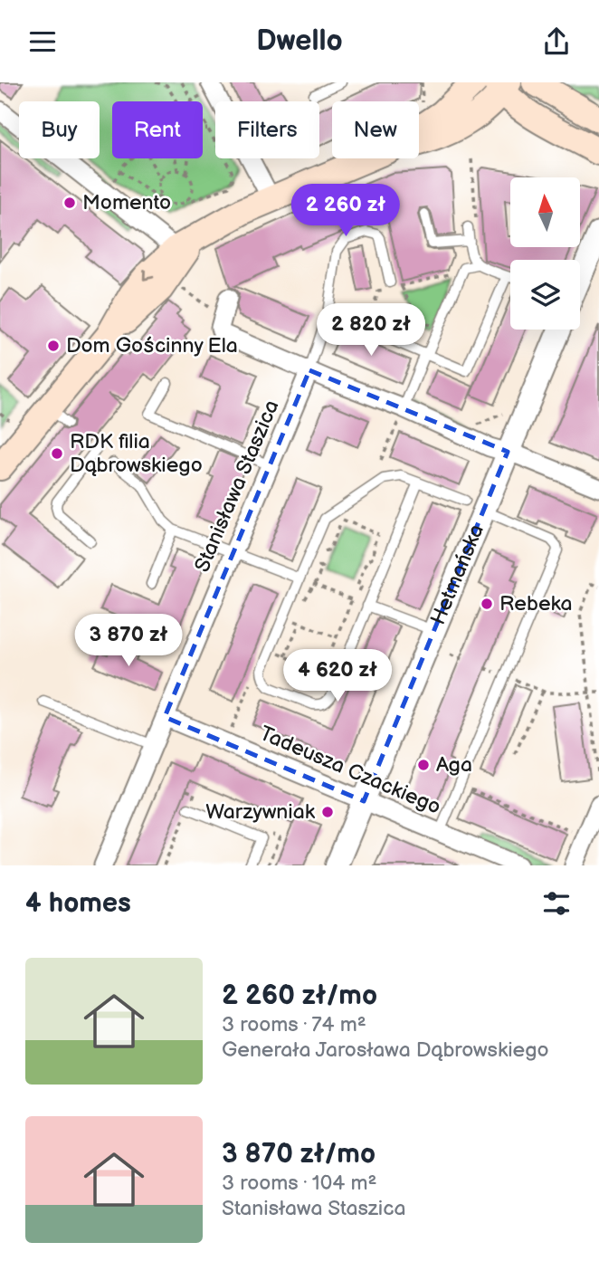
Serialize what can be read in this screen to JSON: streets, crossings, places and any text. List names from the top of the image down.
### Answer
{
  "streets": {
    "street": ["Stanisława Staszica", "Hetmańska", "Tadeusza Czackiego"]
  },
  "crossings": [
    ["Stanisława Staszica", "Tadeusza Czackiego"],
    ["Hetmańska", "Tadeusza Czackiego"]
  ],
  "places": [
    "Momento",
    "Dom Gościnny Ela",
    "RDK filia Dąbrowskiego",
    "Rebeka",
    "Aga",
    "Warzywniak"
  ],
  "north": "top",
  "page": {
    "header": "Dwello",
    "chip": [
      "Buy",
      "Rent",
      "Filters",
      "New"
    ],
    "price": [
      "2 260 zł",
      "2 820 zł",
      "3 870 zł",
      "4 620 zł"
    ],
    "heading": "4 homes",
    "list": [
      {
        "name": "2 260 zł/mo",
        "note": "3 rooms · 74 m² · Generała Jarosława Dąbrowskiego"
      },
      {
        "name": "3 870 zł/mo",
        "note": "3 rooms · 104 m² · Stanisława Staszica"
      }
    ]
  }
}
